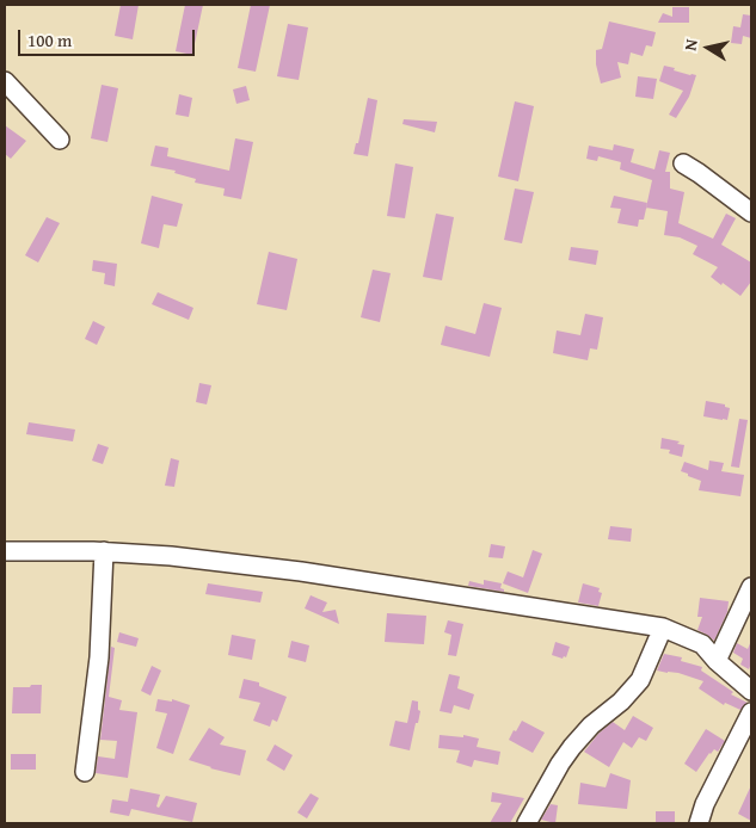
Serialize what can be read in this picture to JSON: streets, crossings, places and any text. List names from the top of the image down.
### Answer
{
  "scale_bar": "100 m",
  "north": "left"
}
